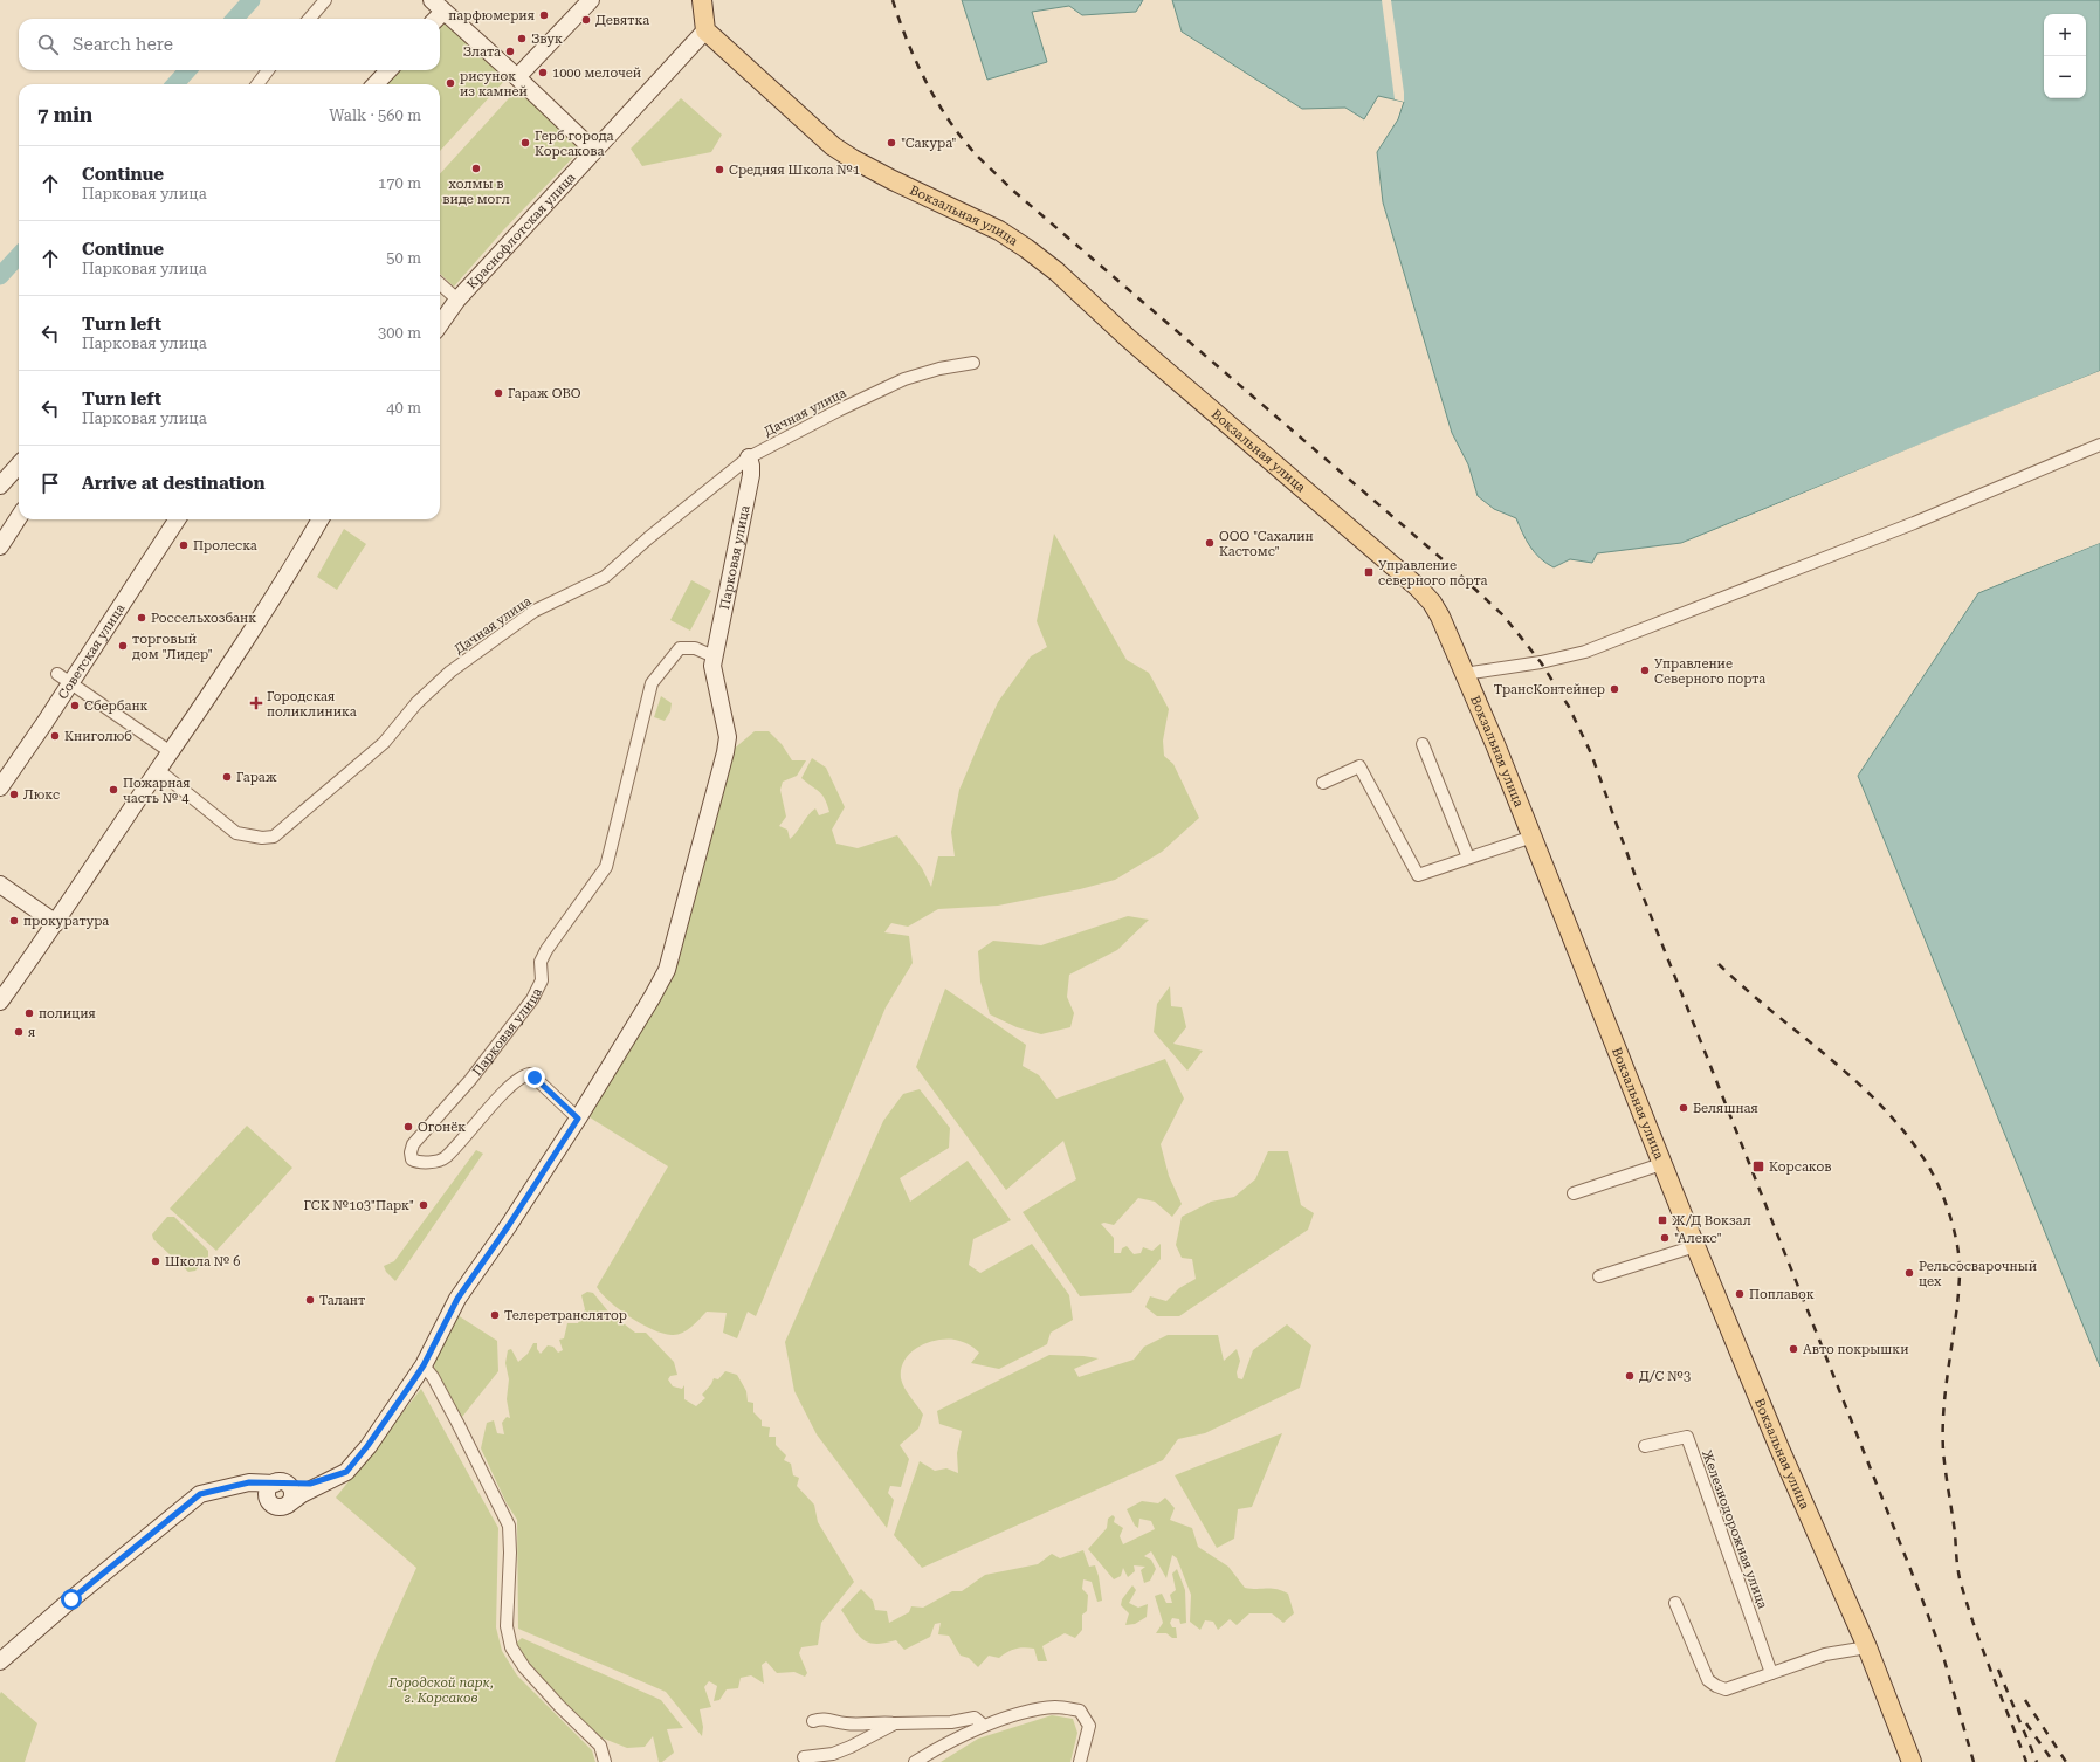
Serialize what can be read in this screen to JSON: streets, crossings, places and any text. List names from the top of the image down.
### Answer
{
  "streets": {
    "main road": ["Вокзальная улица"],
    "street": [
      "Краснофлотская улица",
      "Дачная улица",
      "Парковая улица",
      "Советская улица",
      "Железнодорожная улица"
    ]
  },
  "crossings": [
    ["Вокзальная улица", "Краснофлотская улица"],
    ["Дачная улица", "Парковая улица"]
  ],
  "parks": ["Городской парк, г. Корсаков"],
  "places": {
    "other": [
      "парфюмерия",
      "Девятка",
      "Звук",
      "Злата",
      "1000 мелочей",
      "рисунок из камней",
      "Герб города Корсакова",
      "\"Сакура\"",
      "холмы в виде могл",
      "Средняя Школа №1",
      "Гараж ОВО",
      "ООО \"Сахалин Кастомс\"",
      "Пролеска",
      "Россельхозбанк",
      "торговый дом \"Лидер\"",
      "Управление Северного порта",
      "ТрансКонтейнер",
      "Сбербанк",
      "Книголюб",
      "Гараж",
      "Пожарная часть № 4",
      "Люкс",
      "прокуратура",
      "полиция",
      "я",
      "Беляшная",
      "Огонёк",
      "ГСК №103\"Парк\"",
      "\"Алекс\"",
      "Школа № 6",
      "Рельсосварочный цех",
      "Поплавок",
      "Талант",
      "Телеретранслятор",
      "Авто покрышки",
      "Д/С №3"
    ],
    "transit": ["Управление северного порта", "Корсаков", "Ж/Д Вокзал"],
    "health": ["Городская поликлиника"]
  },
  "page": {
    "map_buttons": ["+", "−"],
    "search": "Search here",
    "heading": ["7 min", "Walk · 560 m"],
    "list": [
      ["Continue", "Парковая улица", "170 m"],
      ["Continue", "Парковая улица", "50 m"],
      ["Turn left", "Парковая улица", "300 m"],
      ["Turn left", "Парковая улица", "40 m"],
      "Arrive at destination"
    ]
  }
}
